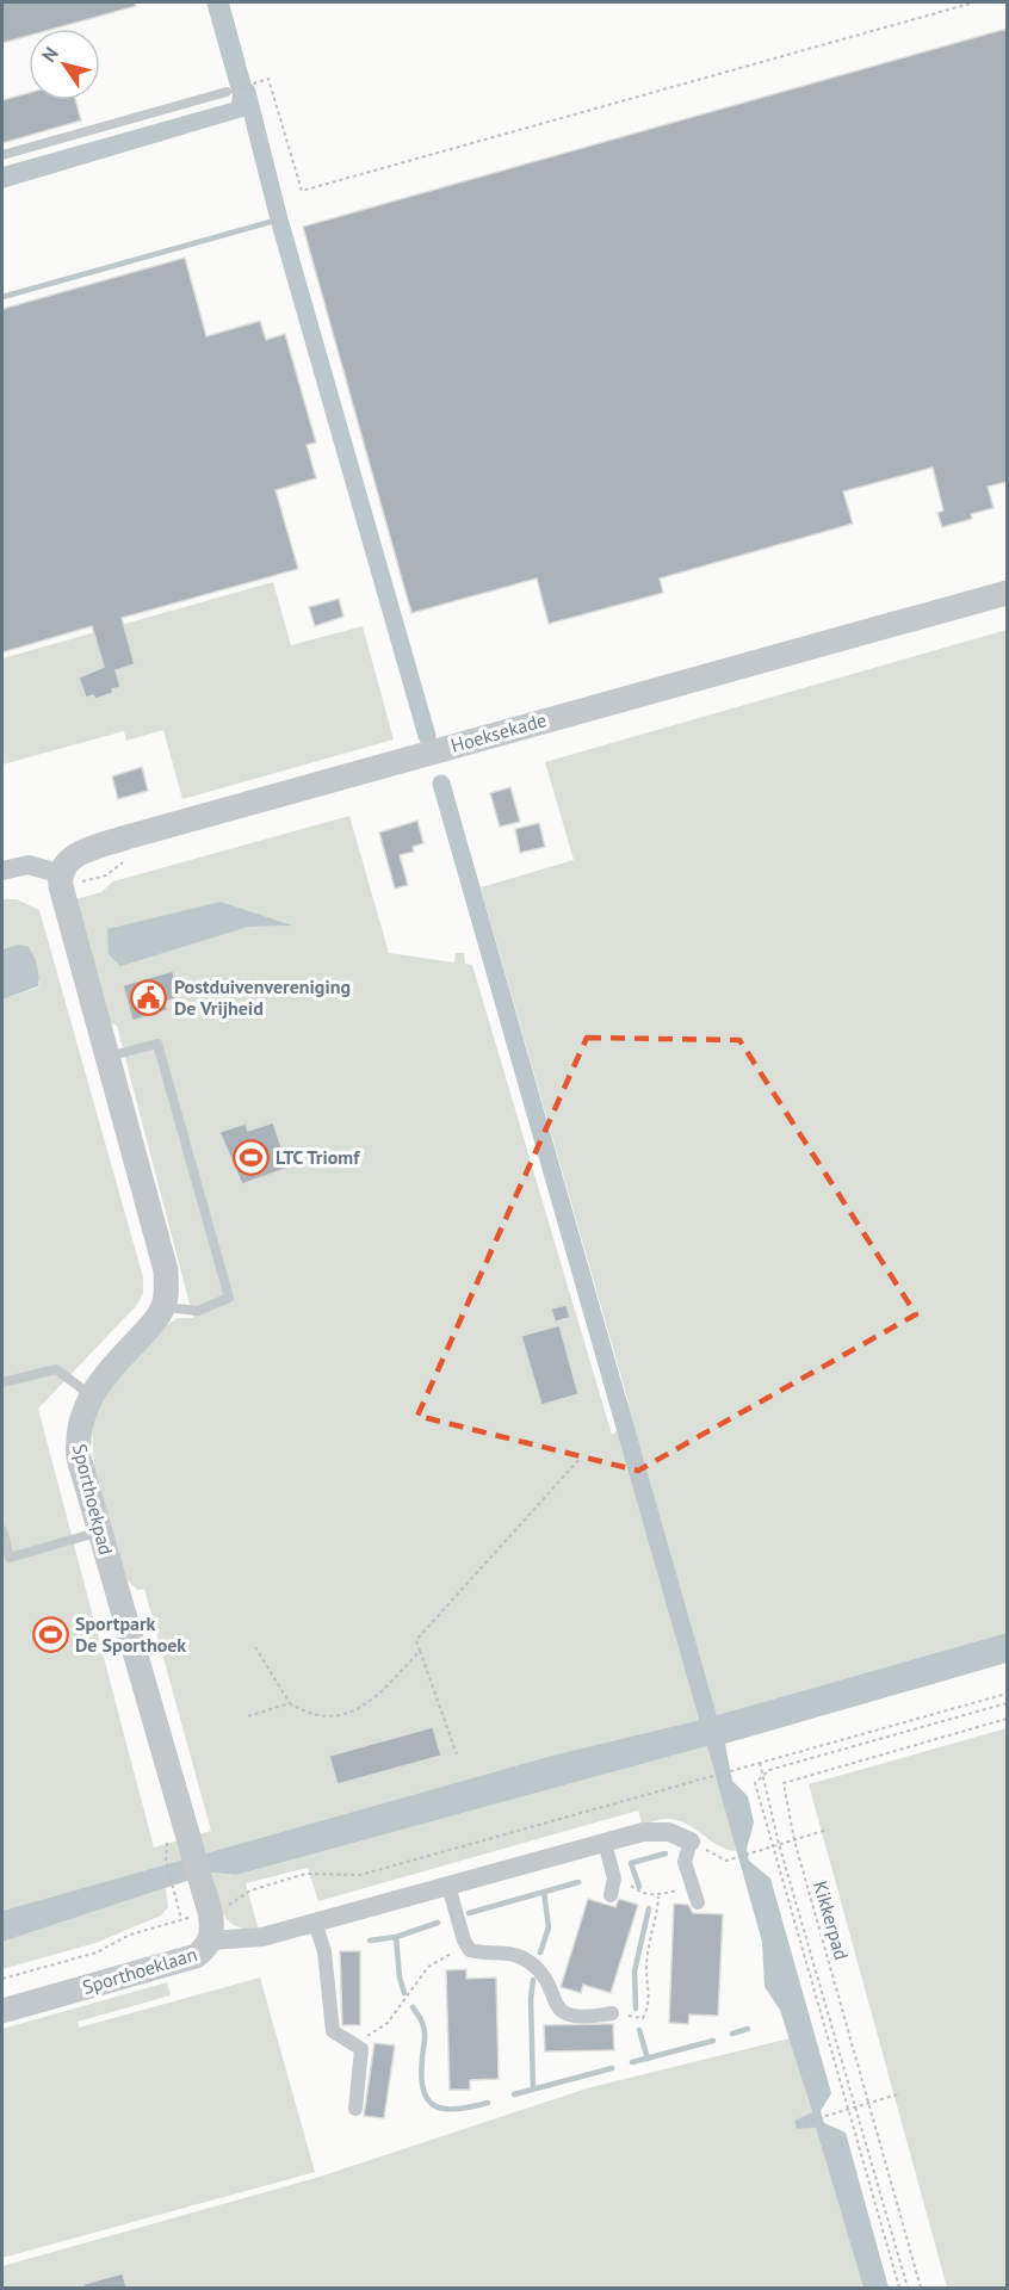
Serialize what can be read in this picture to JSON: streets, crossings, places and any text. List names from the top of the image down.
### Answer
{
  "streets": {
    "street": ["Hoeksekade", "Sporthoekpad", "Sporthoeklaan"],
    "path": ["Kikkerpad"]
  },
  "crossings": [
    ["Sporthoekpad", "Sporthoeklaan"],
    ["Kikkerpad", "Sporthoeklaan"]
  ],
  "places": {
    "public building": ["Postduivenvereniging De Vrijheid"],
    "sports": ["LTC Triomf", "Sportpark De Sporthoek"]
  },
  "north": "top left"
}
